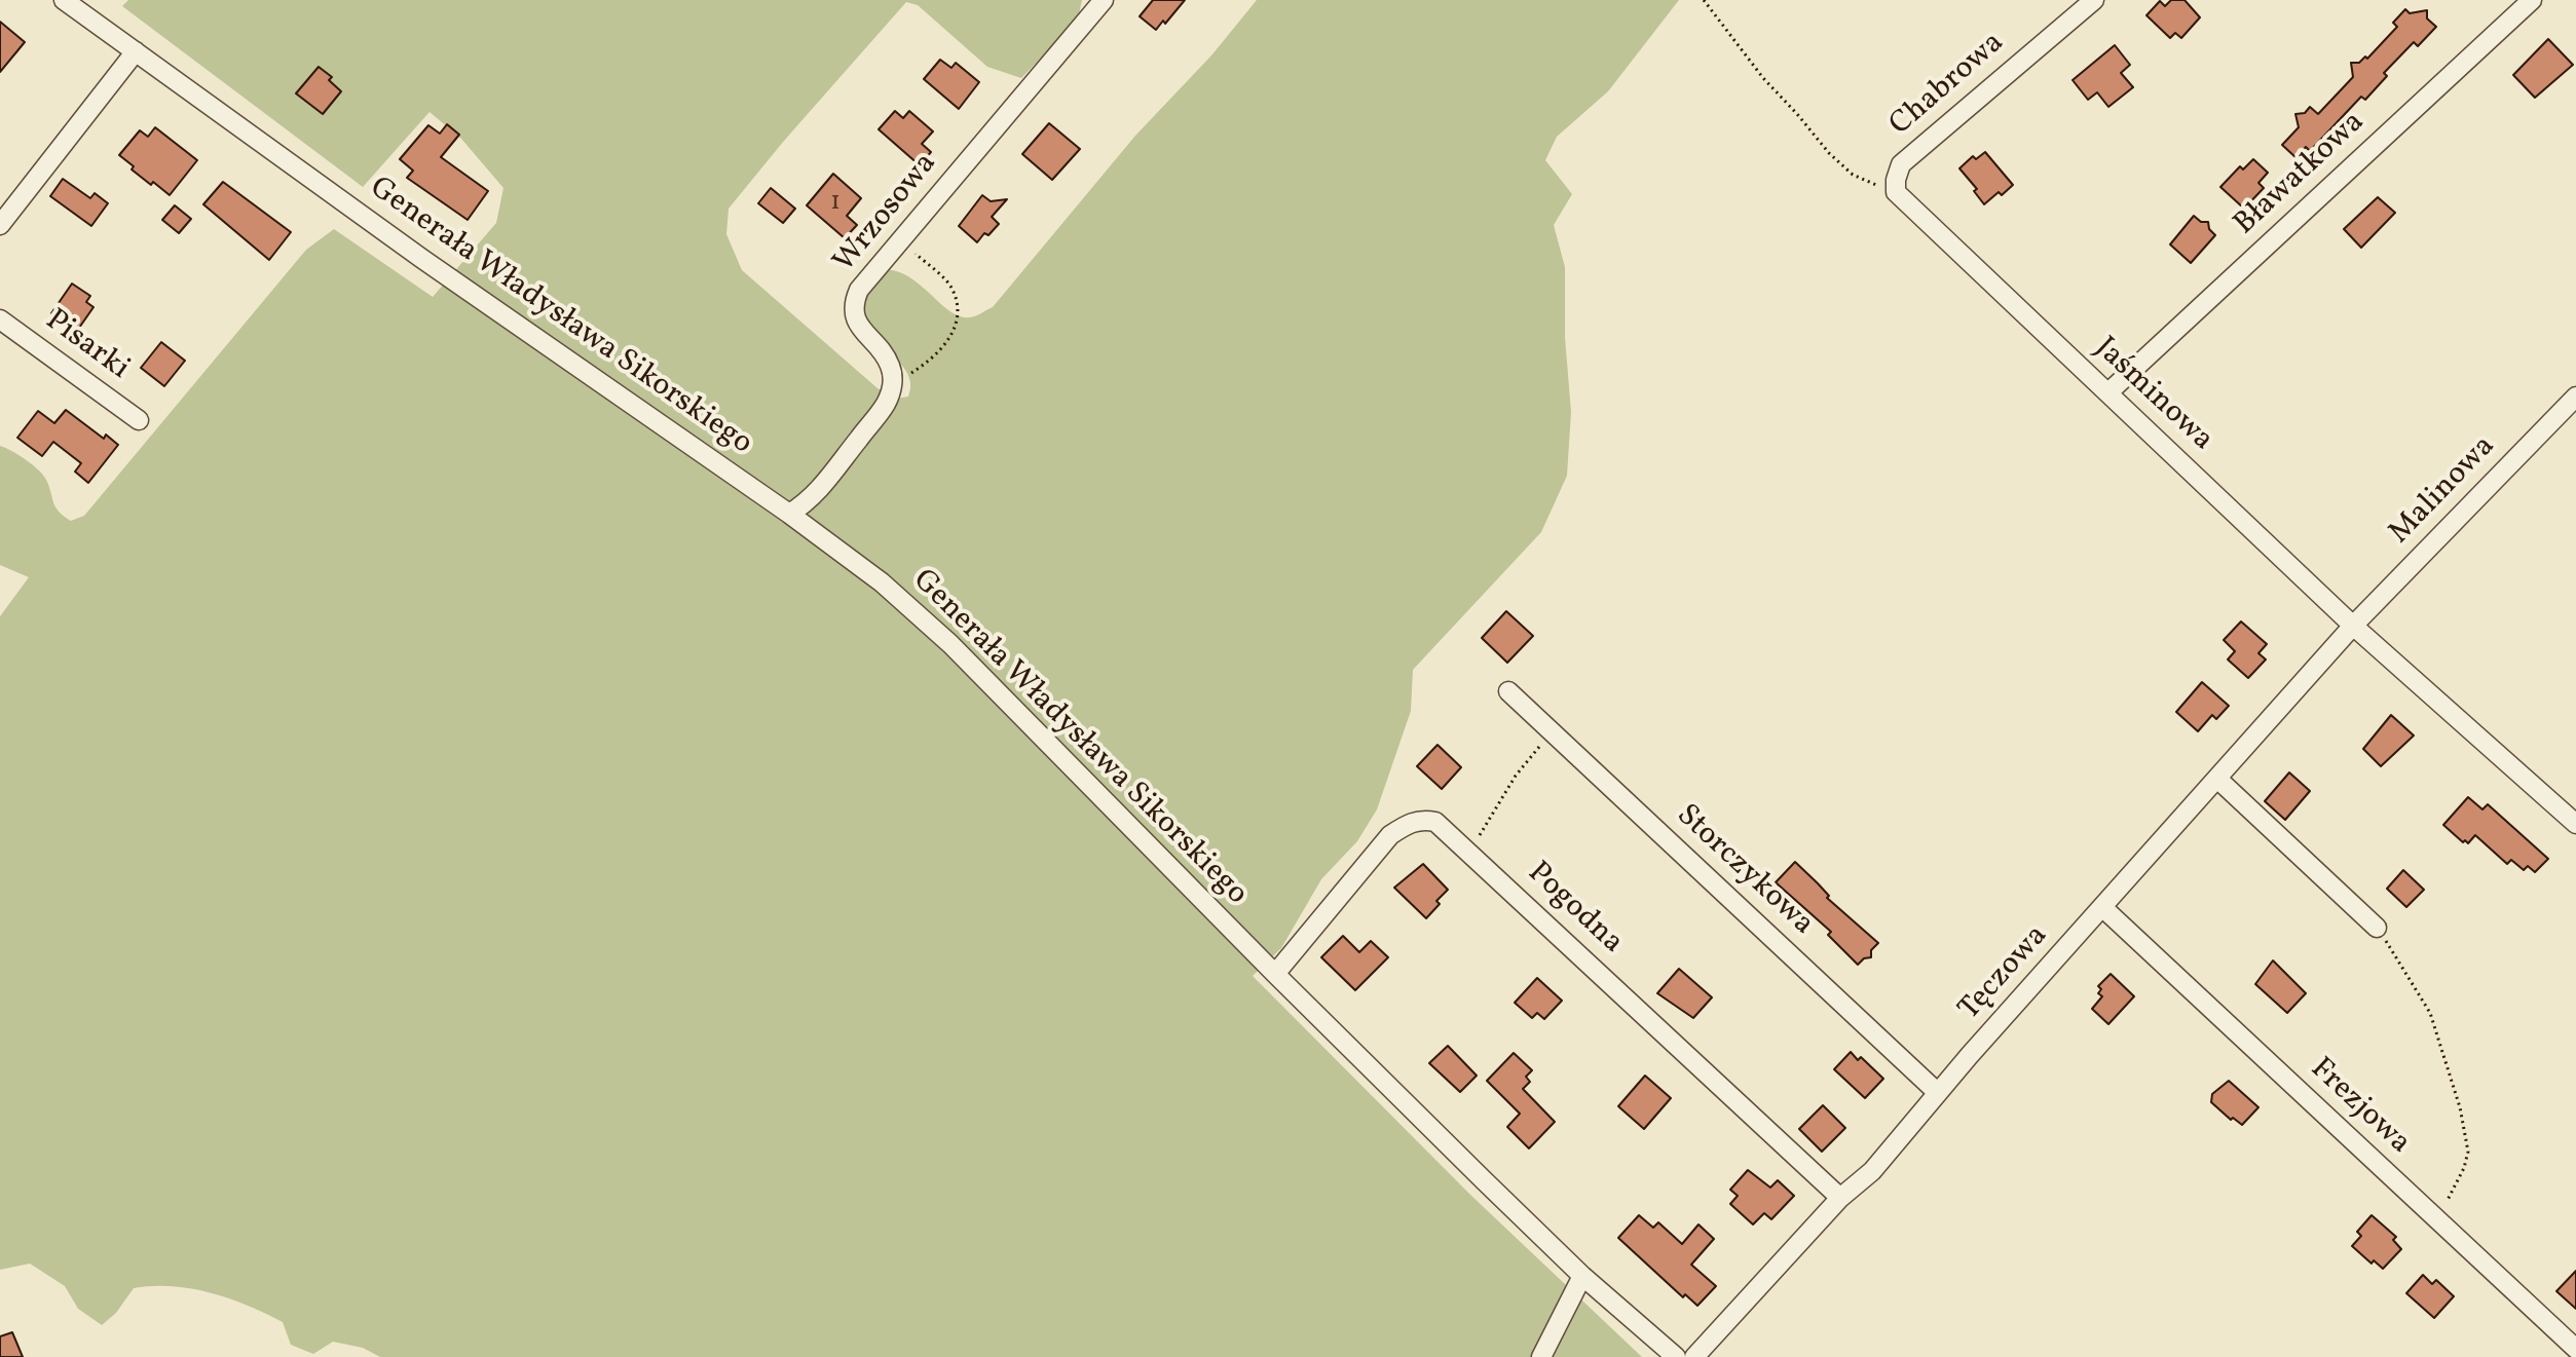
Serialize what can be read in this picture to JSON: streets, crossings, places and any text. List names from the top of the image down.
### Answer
{
  "streets": {
    "street": [
      "Chabrowa",
      "Bławatkowa",
      "Wrzosowa",
      "Generała Władysława Sikorskiego",
      "Pisarki",
      "Jaśminowa",
      "Malinowa",
      "Storczykowa",
      "Pogodna",
      "Tęczowa",
      "Frezjowa"
    ]
  },
  "crossings": [
    ["Chabrowa", "Jaśminowa"],
    ["Bławatkowa", "Jaśminowa"],
    ["Generała Władysława Sikorskiego", "Pogodna"],
    ["Jaśminowa", "Malinowa"],
    ["Jaśminowa", "Tęczowa"],
    ["Malinowa", "Tęczowa"],
    ["Storczykowa", "Tęczowa"],
    ["Pogodna", "Tęczowa"],
    ["Tęczowa", "Frezjowa"]
  ],
  "house_numbers": ["1"]
}
